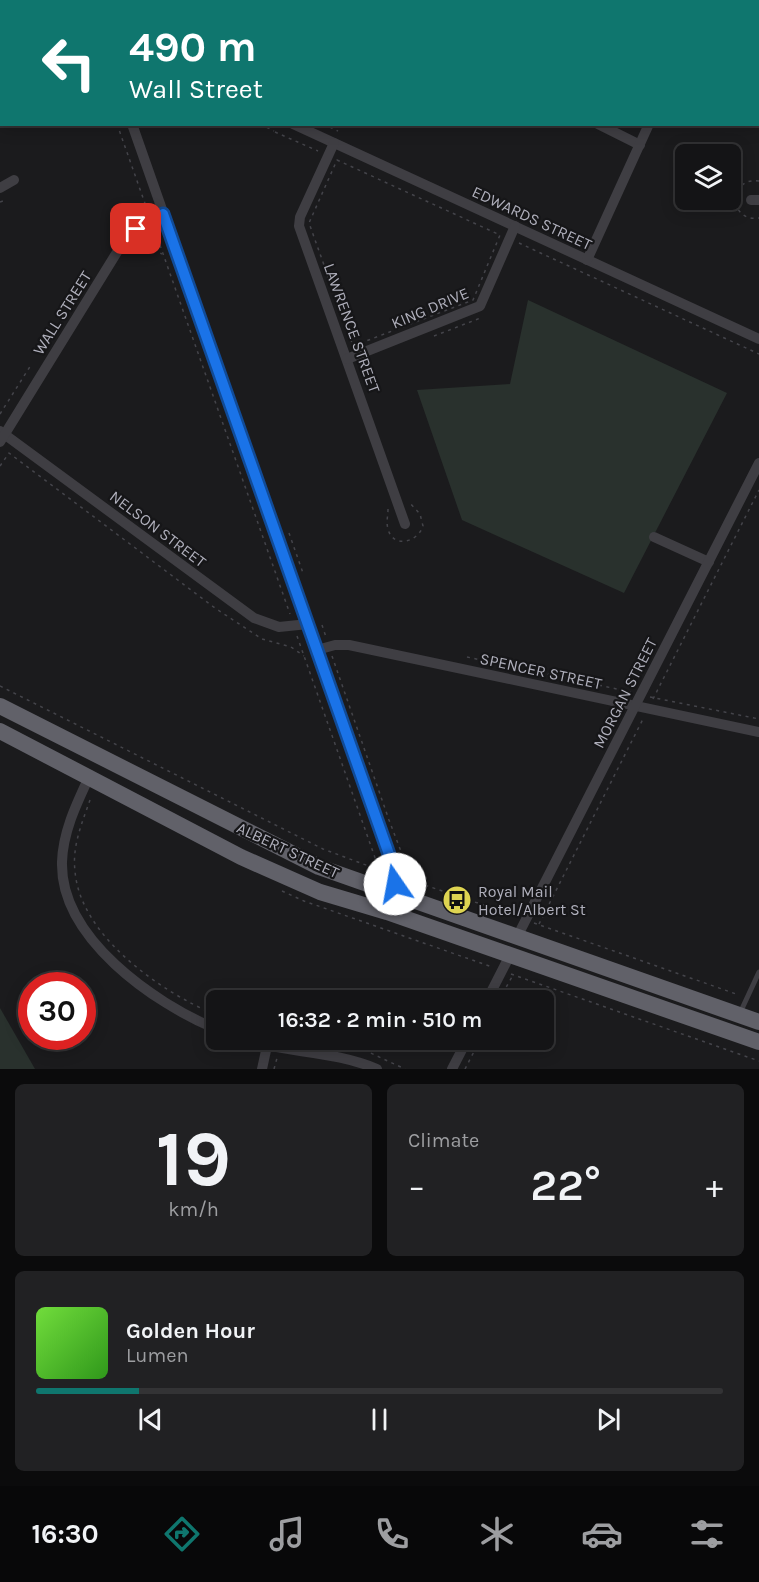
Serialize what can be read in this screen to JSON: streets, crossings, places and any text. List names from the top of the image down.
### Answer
{
  "streets": {
    "highway": ["ALBERT STREET"],
    "street": [
      "EDWARDS STREET",
      "KING DRIVE",
      "WALL STREET",
      "LAWRENCE STREET",
      "NELSON STREET",
      "SPENCER STREET",
      "MORGAN STREET"
    ]
  },
  "crossings": [
    ["EDWARDS STREET", "KING DRIVE"],
    ["EDWARDS STREET", "LAWRENCE STREET"],
    ["KING DRIVE", "LAWRENCE STREET"],
    ["WALL STREET", "NELSON STREET"],
    ["SPENCER STREET", "MORGAN STREET"],
    ["MORGAN STREET", "ALBERT STREET"]
  ],
  "places": {
    "bus stop": ["Royal Mail Hotel/Albert St"]
  },
  "page": {
    "turn": ["490 m", "Wall Street"],
    "limit": "30",
    "trip": "16:32 · 2 min · 510 m",
    "tile": [
      ["19", "km/h"],
      "Climate"
    ],
    "heat": ["−", "22°", "+"],
    "song": ["Golden Hour", "Lumen"],
    "tabs": "16:30"
  }
}
